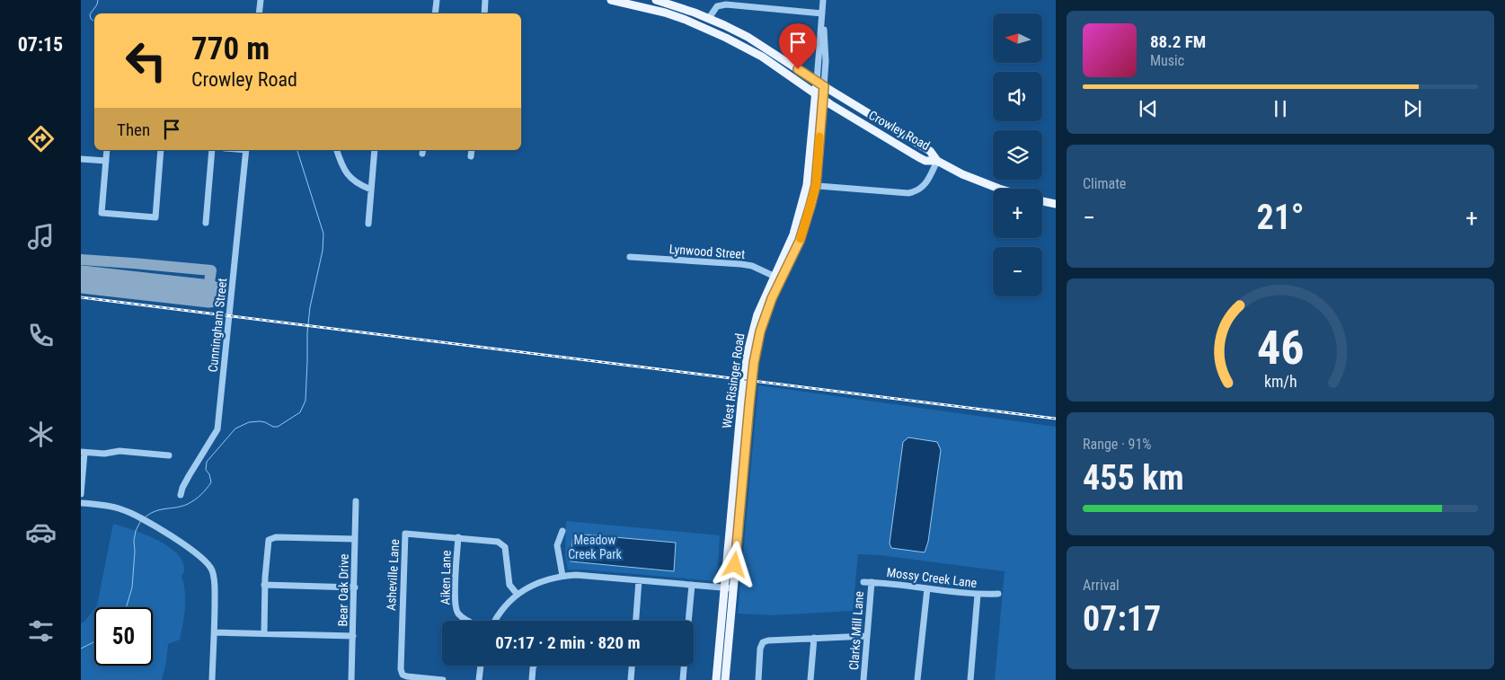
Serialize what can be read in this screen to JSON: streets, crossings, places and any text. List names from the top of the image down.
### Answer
{
  "streets": {
    "main road": ["Crowley Road", "West Risinger Road"],
    "street": [
      "Lynwood Street",
      "Cunningham Street",
      "Asheville Lane",
      "Aiken Lane",
      "Mossy Creek Lane",
      "Bear Oak Drive",
      "Clarks Mill Lane"
    ]
  },
  "crossings": [
    ["Crowley Road", "West Risinger Road"],
    ["Lynwood Street", "West Risinger Road"],
    ["Asheville Lane", "Aiken Lane"],
    ["Mossy Creek Lane", "Clarks Mill Lane"]
  ],
  "parks": ["Meadow Creek Park"],
  "north": "left",
  "page": {
    "tabs": "07:15",
    "map_buttons": ["+", "−"],
    "turn": ["770 m", "Crowley Road"],
    "song": ["88.2 FM", "Music"],
    "then": "Then",
    "tile": [
      "Climate",
      ["Range · 91%", "455 km"],
      ["Arrival", "07:17"]
    ],
    "heat": ["−", "21°", "+"],
    "limit": "50",
    "trip": "07:17 · 2 min · 820 m",
    "gauge": ["46", "km/h"]
  }
}
